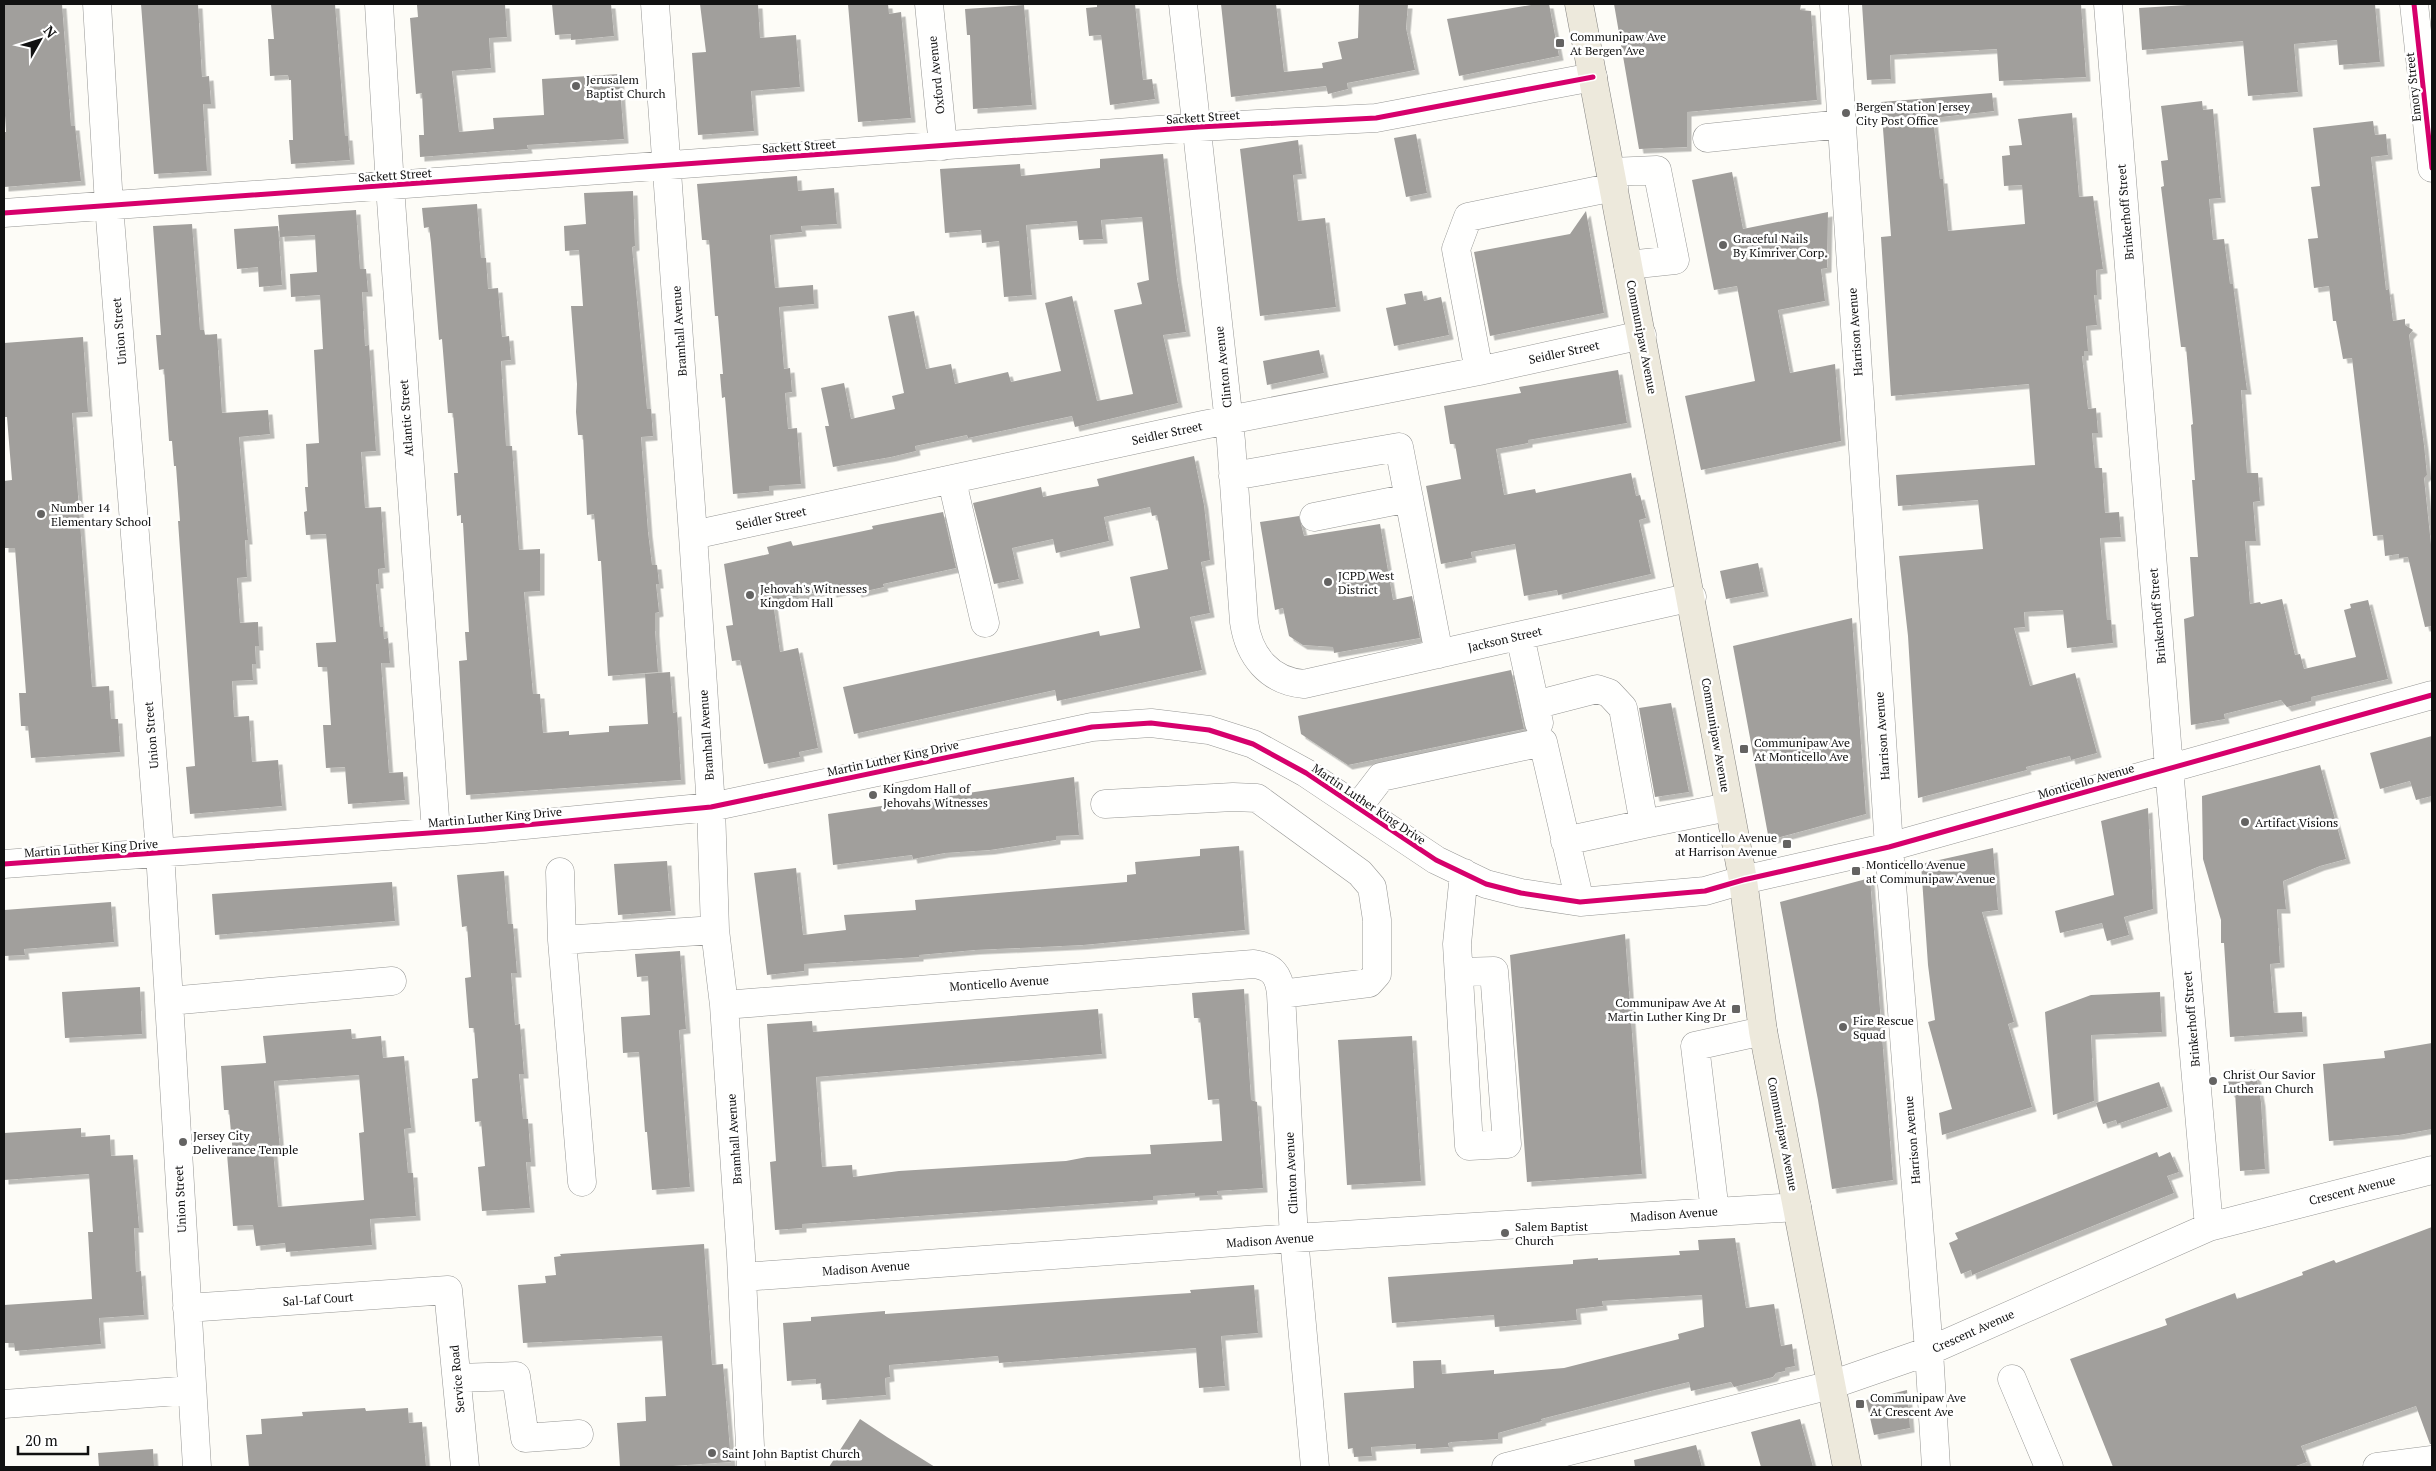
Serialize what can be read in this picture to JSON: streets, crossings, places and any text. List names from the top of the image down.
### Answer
{
  "streets": {
    "main road": ["Communipaw Avenue"],
    "street": [
      "Oxford Avenue",
      "Emory Street",
      "Sackett Street",
      "Brinkerhoff Street",
      "Union Street",
      "Bramhall Avenue",
      "Harrison Avenue",
      "Seidler Street",
      "Clinton Avenue",
      "Atlantic Street",
      "Jackson Street",
      "Martin Luther King Drive",
      "Monticello Avenue",
      "Crescent Avenue",
      "Madison Avenue",
      "Sal-Laf Court",
      "Service Road"
    ]
  },
  "crossings": [
    ["Oxford Avenue", "Sackett Street"],
    ["Sackett Street", "Union Street"],
    ["Sackett Street", "Bramhall Avenue"],
    ["Sackett Street", "Communipaw Avenue"],
    ["Sackett Street", "Clinton Avenue"],
    ["Sackett Street", "Atlantic Street"],
    ["Brinkerhoff Street", "Monticello Avenue"],
    ["Brinkerhoff Street", "Crescent Avenue"],
    ["Union Street", "Martin Luther King Drive"],
    ["Union Street", "Sal-Laf Court"],
    ["Bramhall Avenue", "Seidler Street"],
    ["Bramhall Avenue", "Martin Luther King Drive"],
    ["Bramhall Avenue", "Monticello Avenue"],
    ["Bramhall Avenue", "Madison Avenue"],
    ["Harrison Avenue", "Monticello Avenue"],
    ["Harrison Avenue", "Crescent Avenue"],
    ["Communipaw Avenue", "Seidler Street"],
    ["Communipaw Avenue", "Jackson Street"],
    ["Communipaw Avenue", "Martin Luther King Drive"],
    ["Communipaw Avenue", "Monticello Avenue"],
    ["Communipaw Avenue", "Crescent Avenue"],
    ["Communipaw Avenue", "Madison Avenue"],
    ["Seidler Street", "Clinton Avenue"],
    ["Clinton Avenue", "Jackson Street"],
    ["Clinton Avenue", "Monticello Avenue"],
    ["Clinton Avenue", "Madison Avenue"],
    ["Atlantic Street", "Martin Luther King Drive"],
    ["Martin Luther King Drive", "Monticello Avenue"],
    ["Sal-Laf Court", "Service Road"]
  ],
  "places": {
    "transit": [
      "Communipaw Ave At Bergen Ave",
      "Communipaw Ave At Monticello Ave",
      "Monticello Avenue at Harrison Avenue",
      "Monticello Avenue at Communipaw Avenue",
      "Communipaw Ave At Martin Luther King Dr",
      "Communipaw Ave At Crescent Ave"
    ],
    "other": [
      "Jerusalem Baptist Church",
      "Bergen Station Jersey City Post Office",
      "Graceful Nails By Kimriver Corp.",
      "Number 14 Elementary School",
      "JCPD West District",
      "Jehovah's Witnesses Kingdom Hall",
      "Kingdom Hall of Jehovahs Witnesses",
      "Artifact Visions",
      "Fire Rescue Squad",
      "Christ Our Savior Lutheran Church",
      "Jersey City Deliverance Temple",
      "Salem Baptist Church",
      "Saint John Baptist Church"
    ]
  },
  "scale_bar": "20 m",
  "north": "top right"
}
